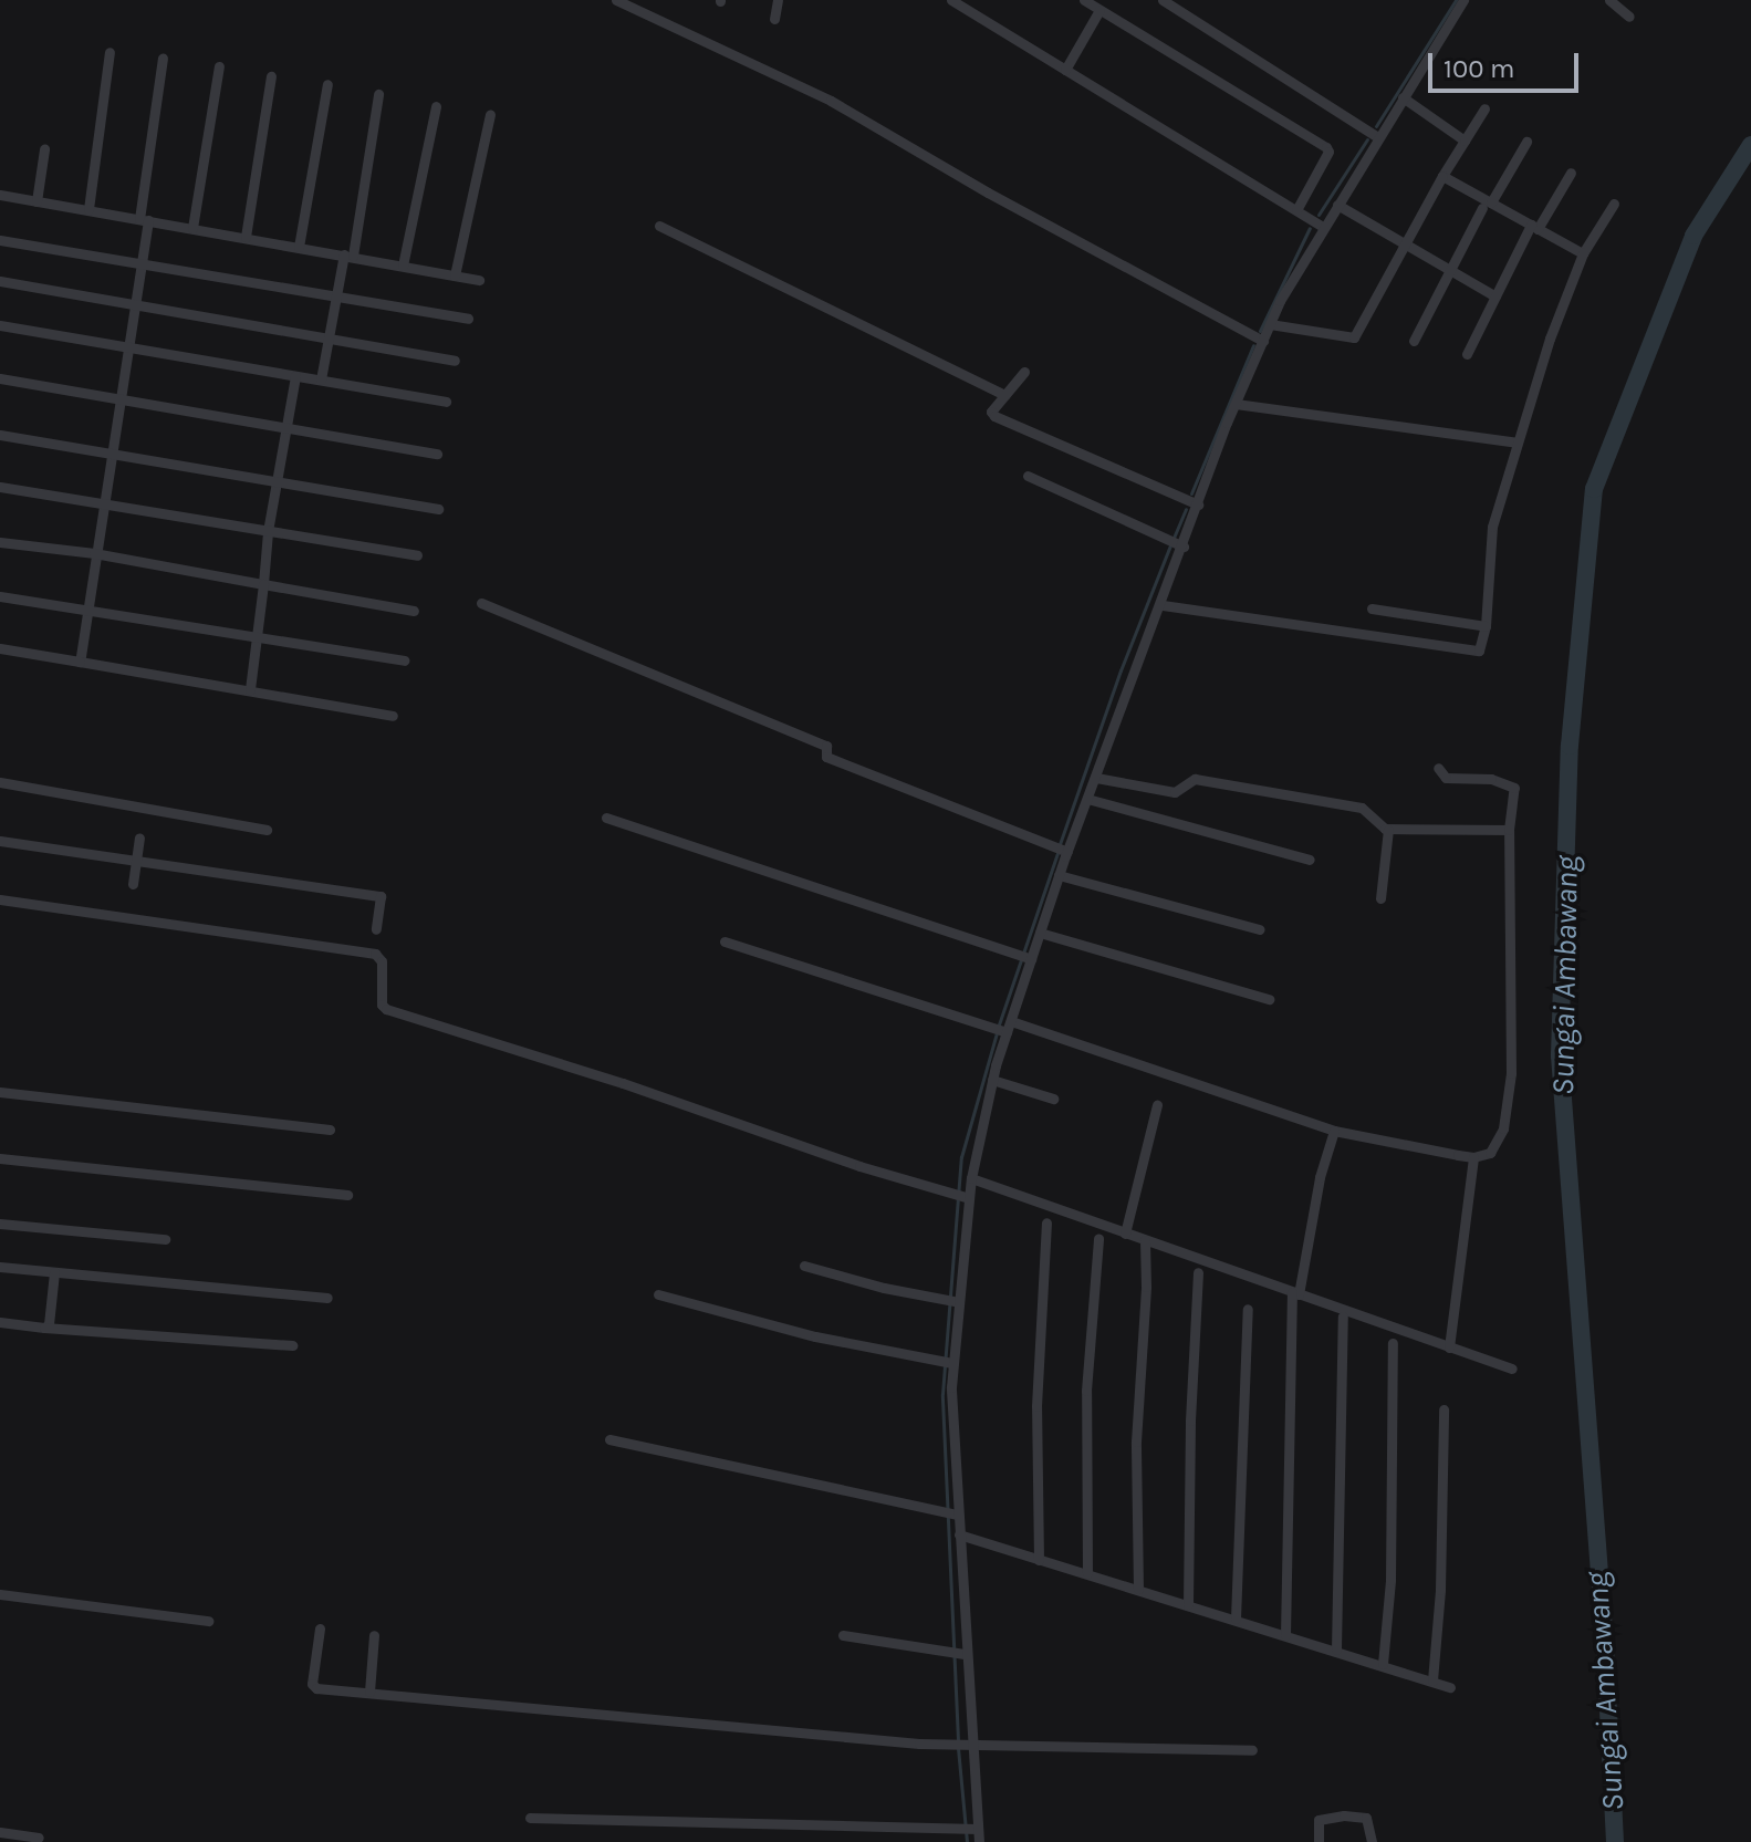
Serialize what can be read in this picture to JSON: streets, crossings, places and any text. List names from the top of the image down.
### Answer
{
  "water": ["Sungai Ambawang"],
  "scale_bar": "100 m"
}
